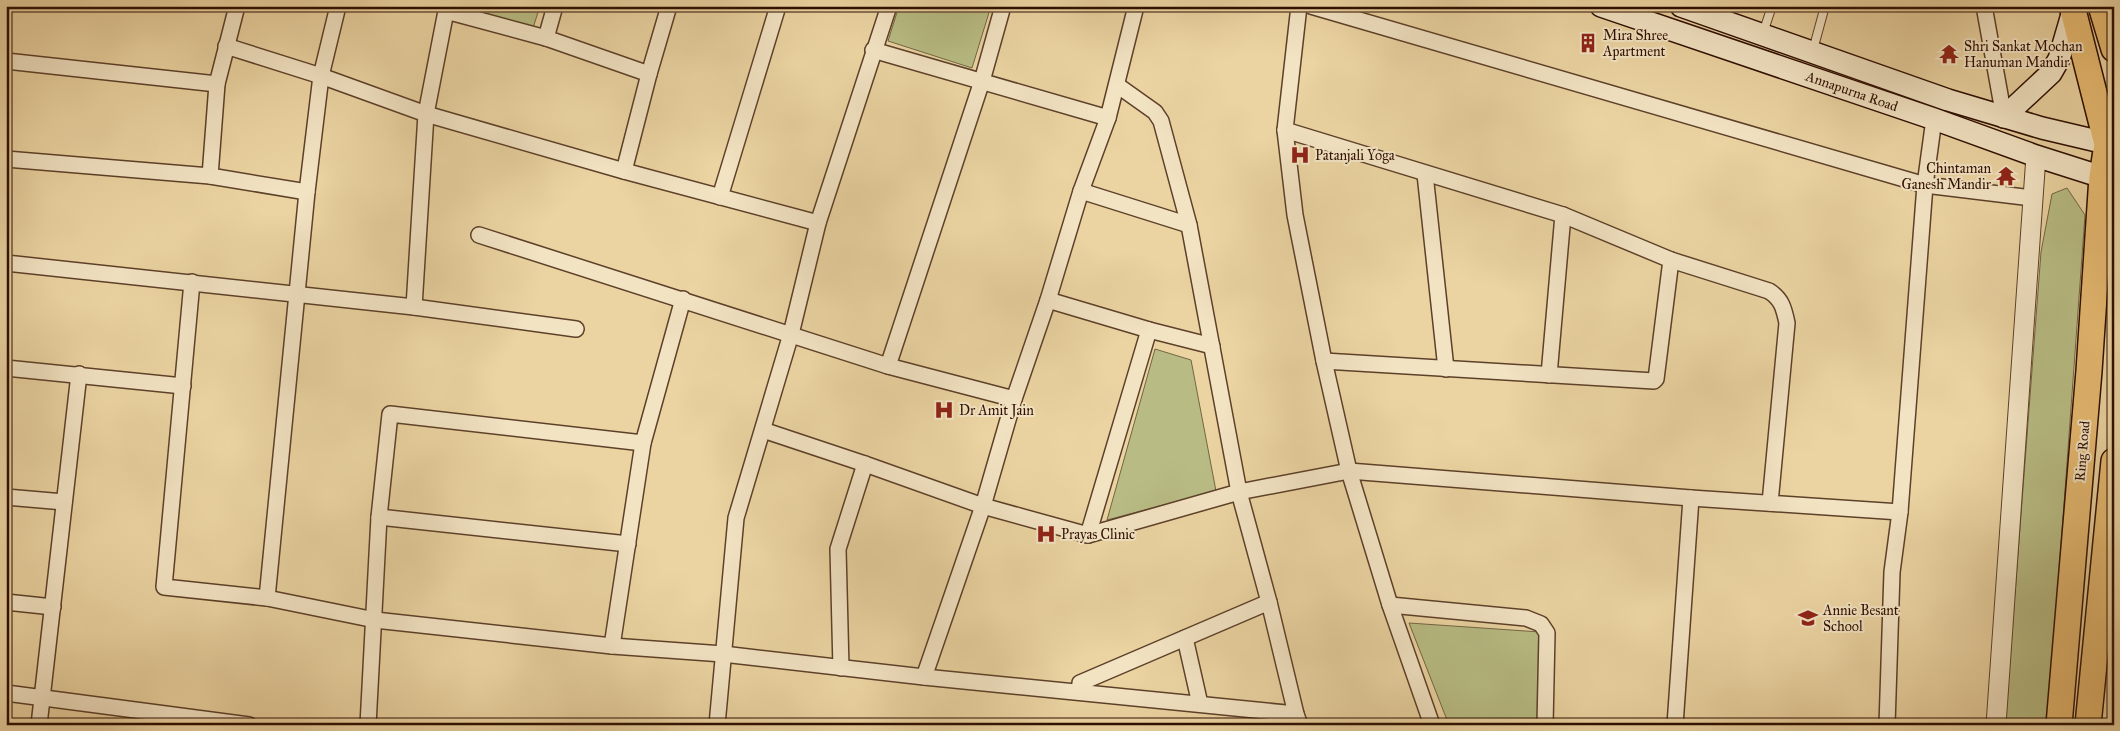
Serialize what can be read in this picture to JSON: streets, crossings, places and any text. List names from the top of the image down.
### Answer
{
  "streets": {
    "highway": ["Ring Road"],
    "main road": ["Annapurna Road"]
  },
  "crossings": [
    ["Annapurna Road", "Ring Road"]
  ],
  "places": {
    "building": ["Mira Shree Apartment"],
    "temple": ["Shri Sankat Mochan Hanuman Mandir", "Chintaman Ganesh Mandir"],
    "hospital": ["Patanjali Yoga", "Dr Amit Jain", "Prayas Clinic"],
    "school or university": ["Annie Besant School"]
  }
}
